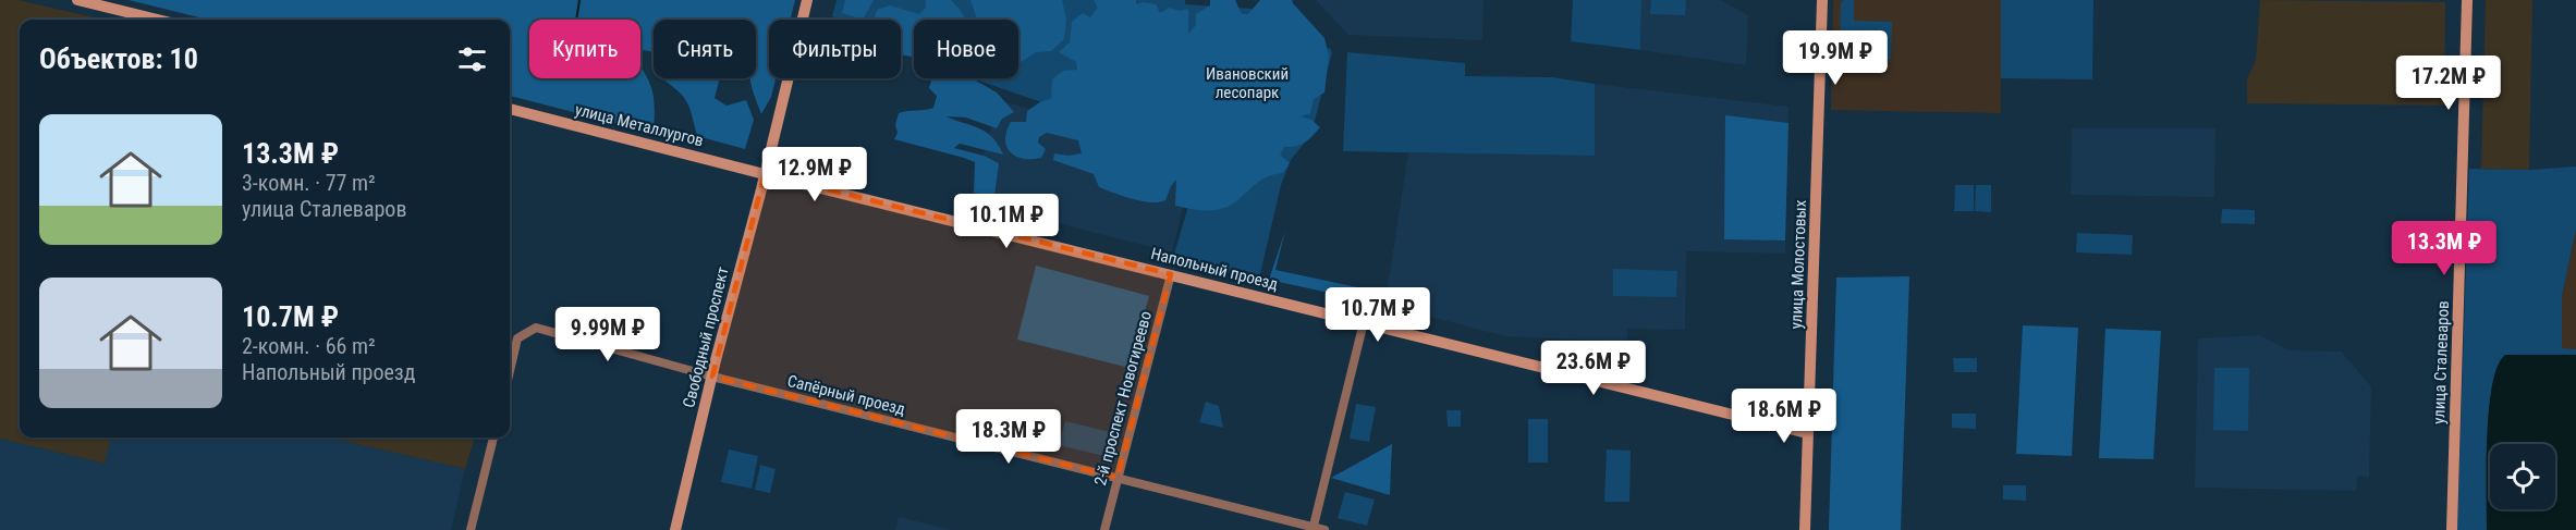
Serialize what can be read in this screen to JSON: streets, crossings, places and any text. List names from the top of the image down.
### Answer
{
  "streets": {
    "street": [
      "улица Металлургов",
      "улица Молостовых",
      "Напольный проезд",
      "Свободный проспект",
      "улица Сталеваров",
      "Сапёрный проезд",
      "2-й проспект Новогиреево"
    ]
  },
  "crossings": [
    ["улица Металлургов", "Напольный проезд"],
    ["улица Металлургов", "Свободный проспект"],
    ["улица Молостовых", "Напольный проезд"],
    ["Напольный проезд", "Свободный проспект"],
    ["Напольный проезд", "2-й проспект Новогиреево"],
    ["Свободный проспект", "Сапёрный проезд"],
    ["Сапёрный проезд", "2-й проспект Новогиреево"]
  ],
  "parks": ["Ивановский лесопарк"],
  "page": {
    "chip": [
      "Купить",
      "Снять",
      "Фильтры",
      "Новое"
    ],
    "heading": "Объектов: 10",
    "price": [
      "19.9M ₽",
      "17.2M ₽",
      "12.9M ₽",
      "10.1M ₽",
      "13.3M ₽",
      "10.7M ₽",
      "9.99M ₽",
      "23.6M ₽",
      "18.6M ₽",
      "18.3M ₽"
    ],
    "list": [
      {
        "name": "13.3M ₽",
        "note": "3-комн. · 77 m² · улица Сталеваров"
      },
      {
        "name": "10.7M ₽",
        "note": "2-комн. · 66 m² · Напольный проезд"
      }
    ]
  }
}
